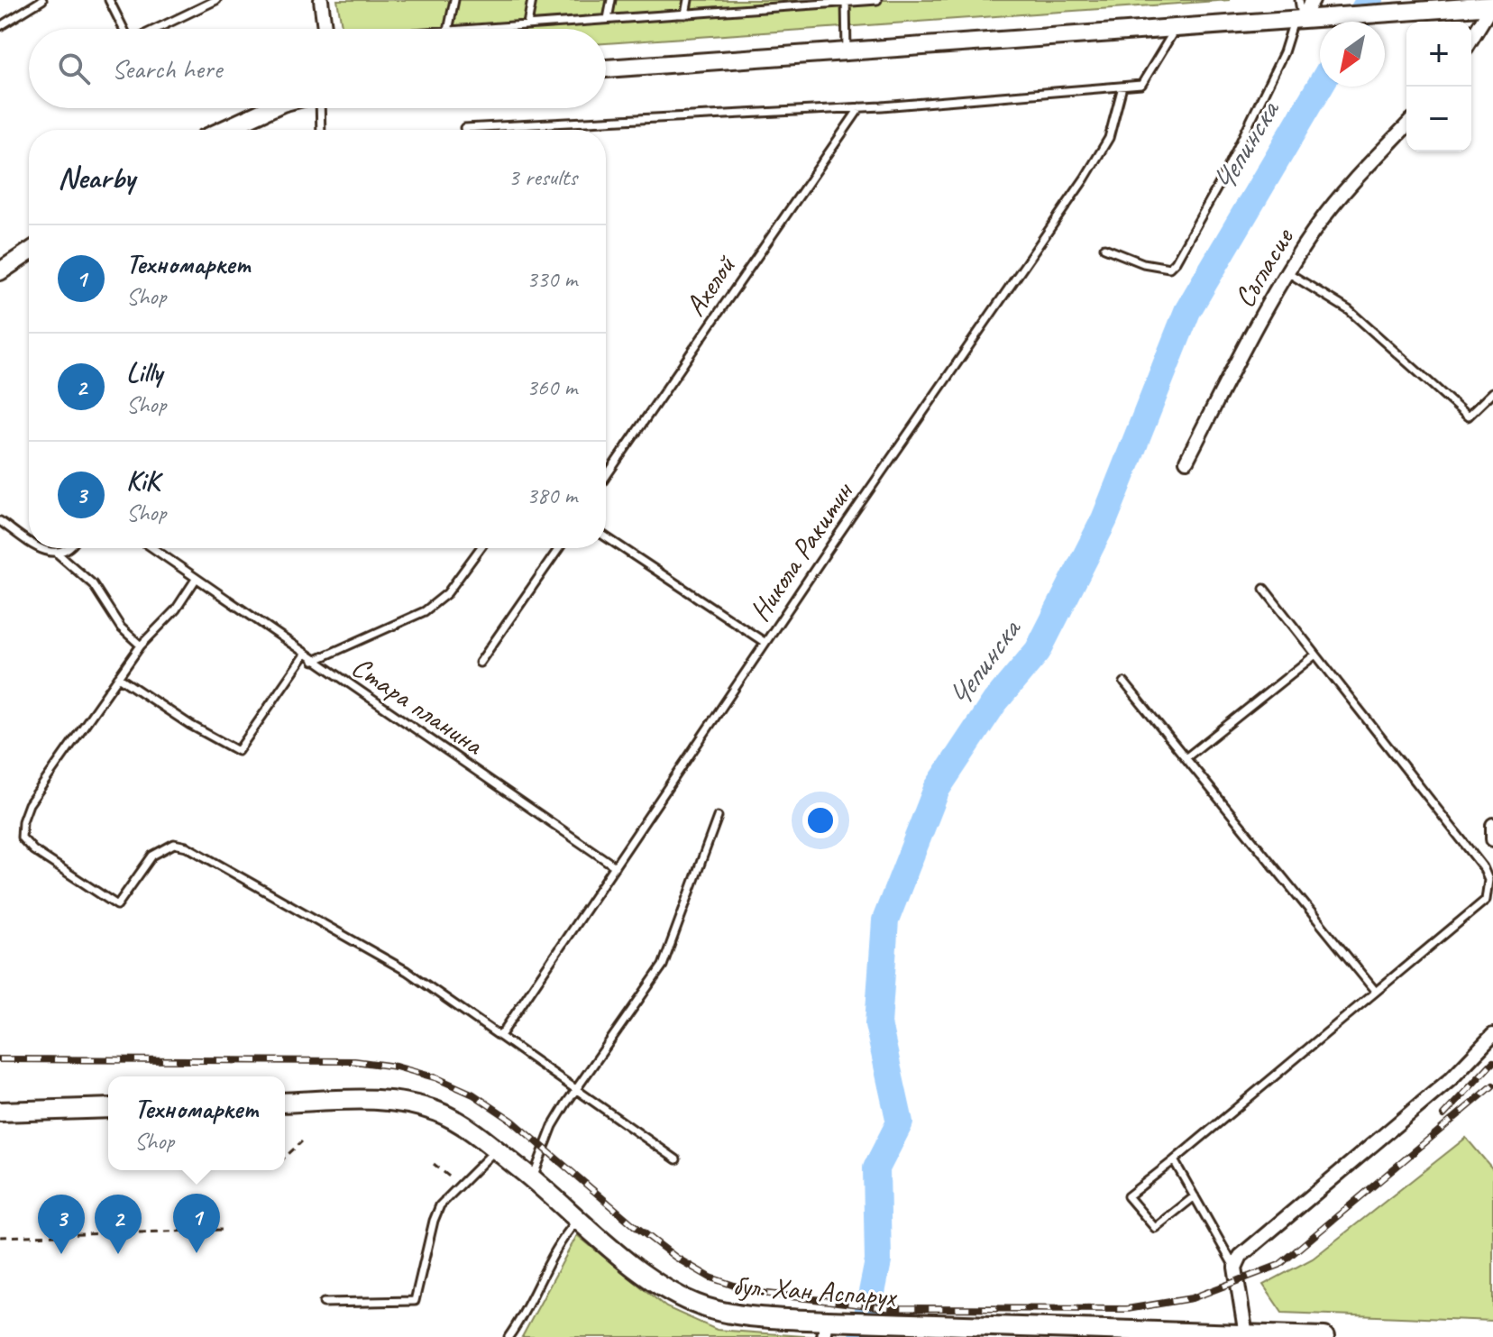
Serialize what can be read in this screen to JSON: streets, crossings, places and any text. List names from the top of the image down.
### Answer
{
  "streets": {
    "main road": ["бул. Хан Аспарух"],
    "street": ["Съгласие"],
    "lane": ["Ахелой", "Никола Ракитин", "Стара планина"]
  },
  "crossings": [
    ["Никола Ракитин", "Стара планина"]
  ],
  "water": ["Чепинска"],
  "north": "bottom left",
  "page": {
    "map_buttons": ["+", "−"],
    "search": "Search here",
    "heading": ["Nearby", "3 results"],
    "list": [
      {
        "mark": "1",
        "name": "Техномаркет",
        "note": "Shop",
        "value": "330 m"
      },
      {
        "mark": "2",
        "name": "Lilly",
        "note": "Shop",
        "value": "360 m"
      },
      {
        "mark": "3",
        "name": "KiK",
        "note": "Shop",
        "value": "380 m"
      }
    ],
    "popup": ["Техномаркет", "Shop"],
    "pins": ["1", "2", "3"]
  }
}
